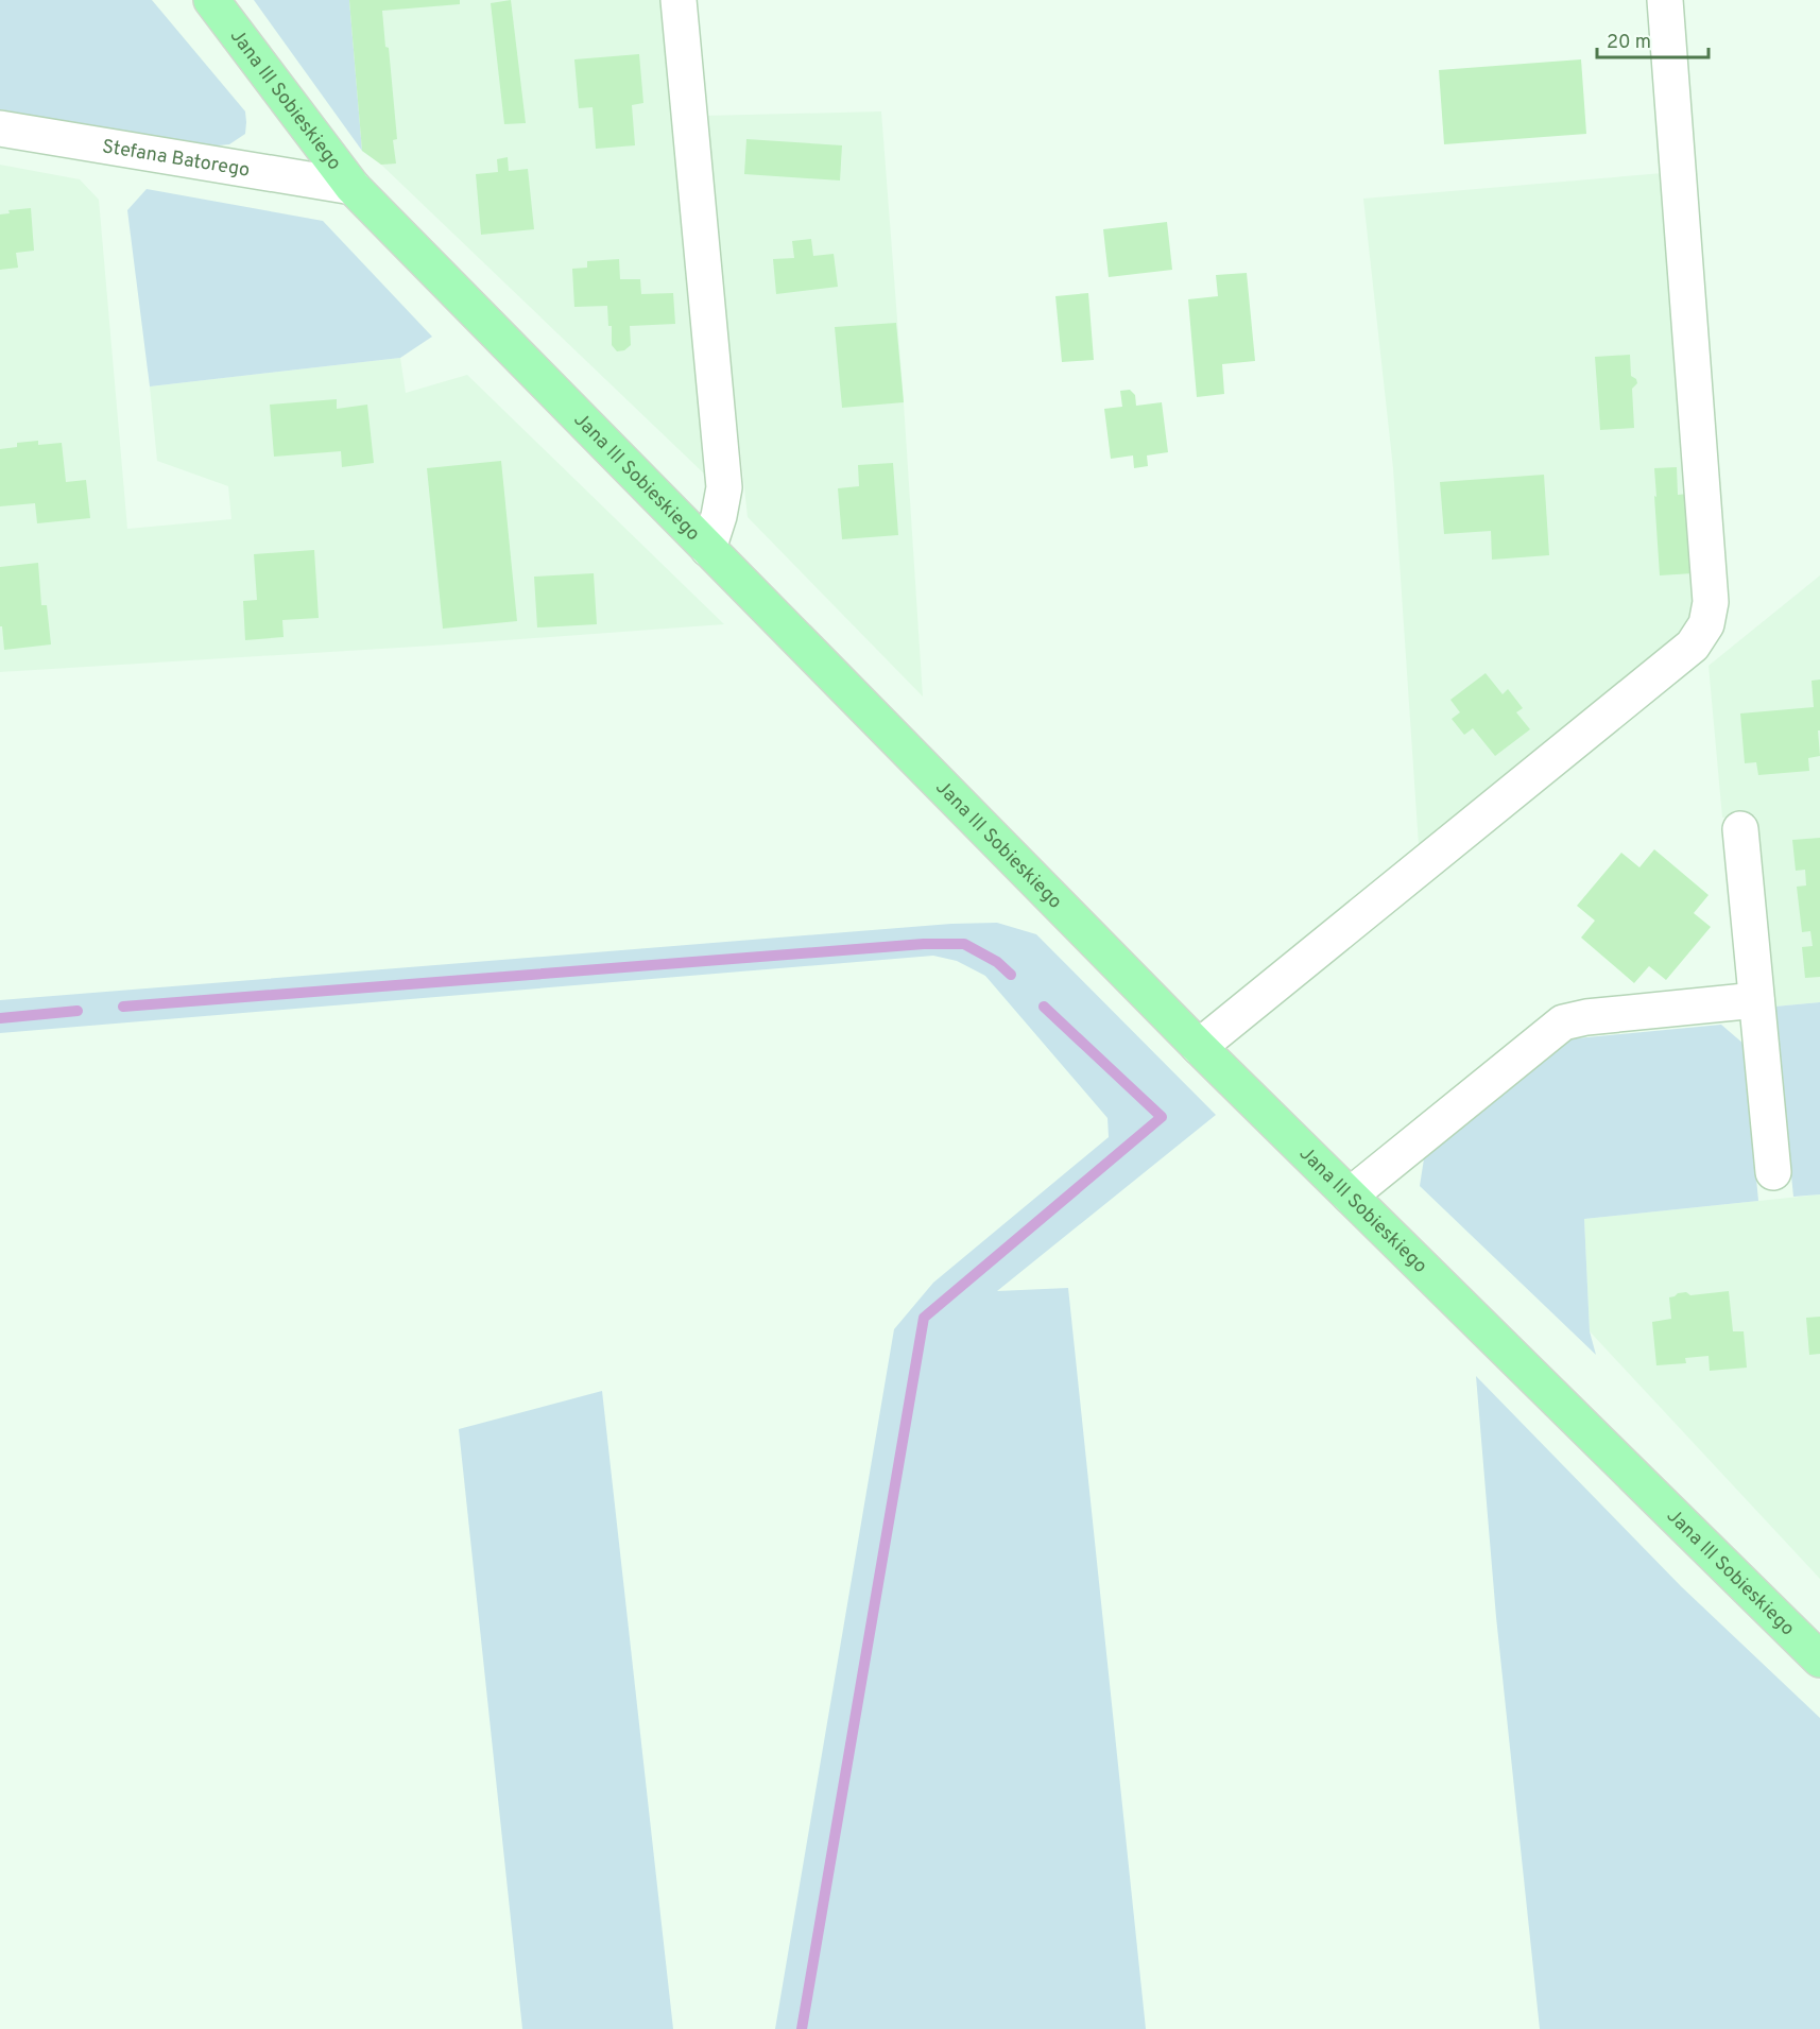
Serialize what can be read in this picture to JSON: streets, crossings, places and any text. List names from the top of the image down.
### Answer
{
  "streets": {
    "main road": ["Jana III Sobieskiego"],
    "street": ["Stefana Batorego"]
  },
  "crossings": [
    ["Jana III Sobieskiego", "Stefana Batorego"]
  ],
  "scale_bar": "20 m"
}
